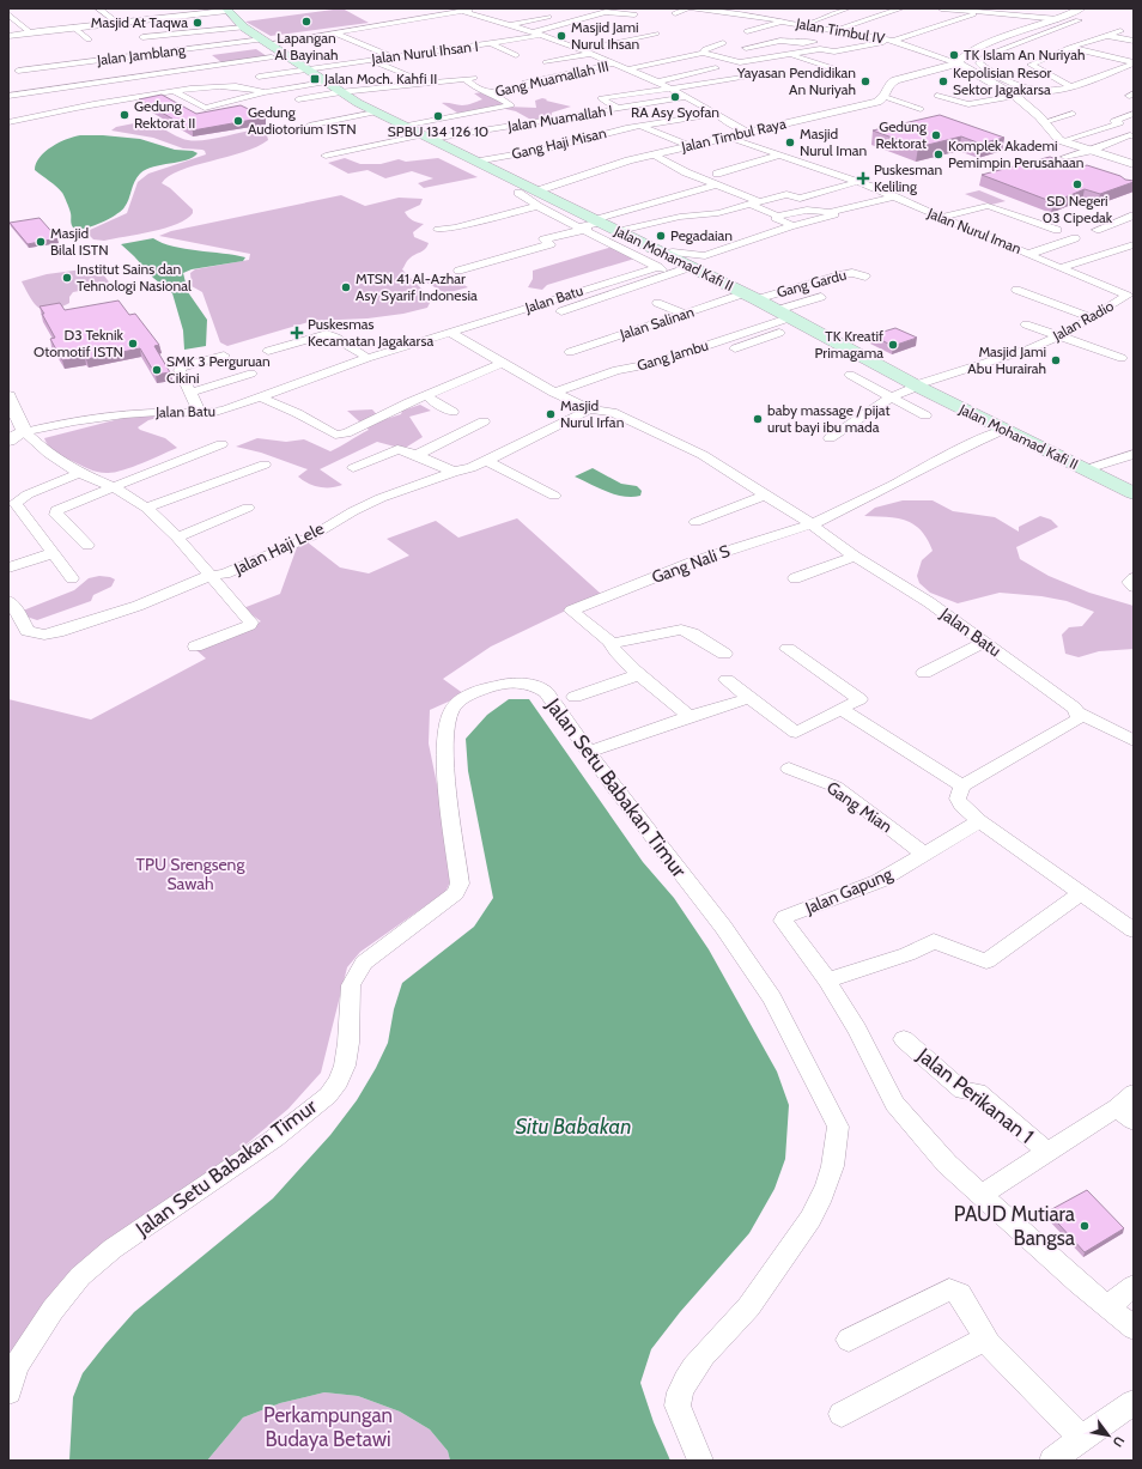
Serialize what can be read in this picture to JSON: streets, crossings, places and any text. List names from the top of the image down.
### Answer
{
  "streets": {
    "main road": ["Jalan Mohamad Kafi II"],
    "street": [
      "Jalan Timbul IV",
      "Jalan Nurul Ihsan I",
      "Jalan Jamblang",
      "Gang Muamallah III",
      "Jalan Muamallah I",
      "Jalan Timbul Raya",
      "Gang Haji Misan",
      "Jalan Nurul Iman",
      "Gang Gardu",
      "Jalan Batu",
      "Jalan Radio",
      "Jalan Salinan",
      "Gang Jambu",
      "Jalan Haji Lele",
      "Gang Nali S",
      "Jalan Setu Babakan Timur",
      "Gang Mian",
      "Jalan Gapung",
      "Jalan Perikanan 1"
    ]
  },
  "crossings": [
    ["Jalan Nurul Ihsan I", "Jalan Mohamad Kafi II"],
    ["Jalan Jamblang", "Jalan Mohamad Kafi II"],
    ["Jalan Muamallah I", "Jalan Mohamad Kafi II"],
    ["Jalan Timbul Raya", "Jalan Nurul Iman"],
    ["Jalan Timbul Raya", "Jalan Mohamad Kafi II"],
    ["Gang Haji Misan", "Jalan Mohamad Kafi II"],
    ["Jalan Nurul Iman", "Jalan Radio"],
    ["Jalan Mohamad Kafi II", "Gang Gardu"],
    ["Jalan Mohamad Kafi II", "Jalan Batu"],
    ["Jalan Mohamad Kafi II", "Jalan Radio"],
    ["Jalan Mohamad Kafi II", "Jalan Salinan"],
    ["Jalan Mohamad Kafi II", "Gang Jambu"],
    ["Jalan Mohamad Kafi II", "Gang Nali S"],
    ["Gang Gardu", "Jalan Salinan"],
    ["Jalan Batu", "Gang Jambu"],
    ["Jalan Batu", "Jalan Haji Lele"],
    ["Jalan Batu", "Gang Nali S"],
    ["Gang Mian", "Jalan Gapung"]
  ],
  "water": ["Situ Babakan"],
  "parks": ["TPU Srengseng Sawah", "Perkampungan Budaya Betawi"],
  "places": {
    "other": [
      "Lapangan Al Bayinah",
      "Masjid At Taqwa",
      "Masjid Jami Nurul Ihsan",
      "TK Islam An Nuriyah",
      "Yayasan Pendidikan An Nuriyah",
      "Kepolisian Resor Sektor Jagakarsa",
      "RA Asy Syofan",
      "Gedung Rektorat II",
      "SPBU 134 126 10",
      "Gedung Audiotorium ISTN",
      "Gedung Rektorat",
      "Masjid Nurul Iman",
      "Komplek Akademi Pemimpin Perusahaan",
      "SD Negeri 03 Cipedak",
      "Pegadaian",
      "Masjid Bilal ISTN",
      "Institut Sains dan Tehnologi Nasional",
      "MTSN 41 Al-Azhar Asy Syarif Indonesia",
      "D3 Teknik Otomotif ISTN",
      "TK Kreatif Primagama",
      "Masjid Jami Abu Hurairah",
      "SMK 3 Perguruan Cikini",
      "Masjid Nurul Irfan",
      "baby massage / pijat urut bayi ibu mada",
      "PAUD Mutiara Bangsa"
    ],
    "transit": ["Jalan Moch. Kahfi II"],
    "health": ["Puskesman Keliling", "Puskesmas Kecamatan Jagakarsa"]
  },
  "north": "bottom right"
}
